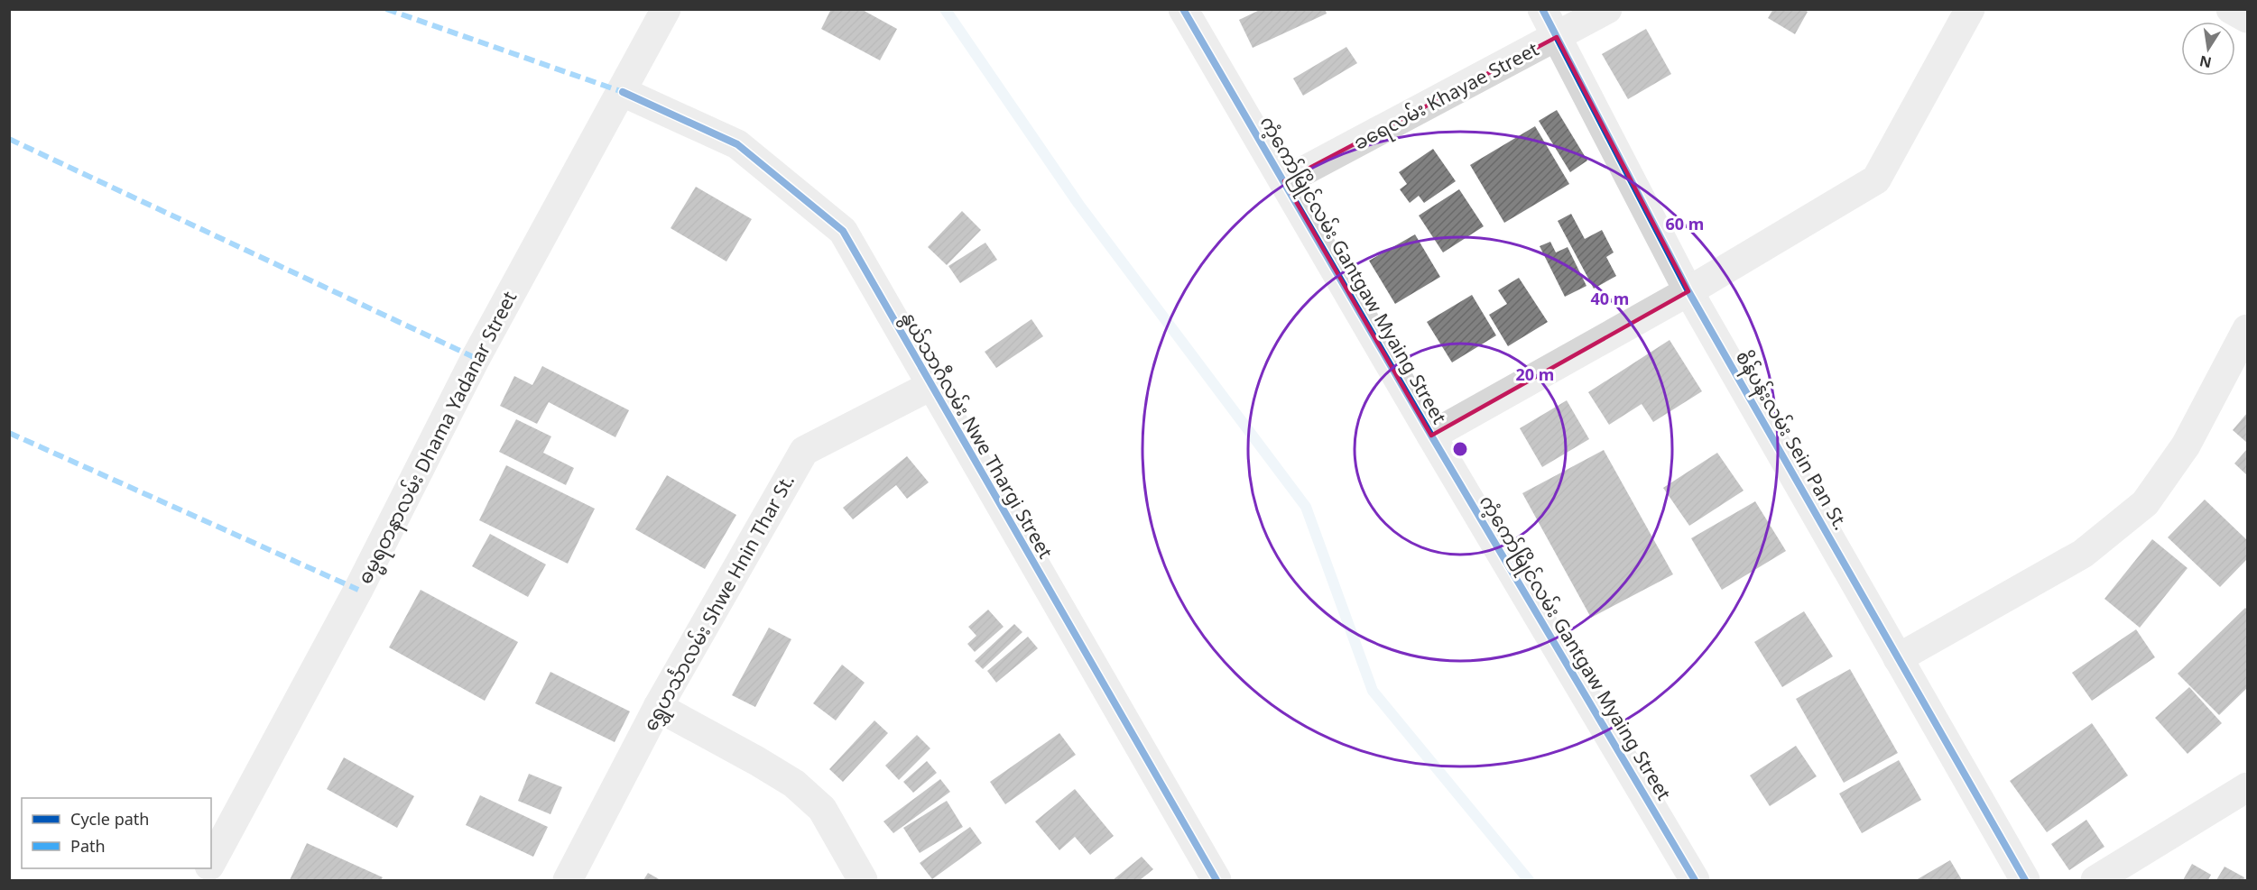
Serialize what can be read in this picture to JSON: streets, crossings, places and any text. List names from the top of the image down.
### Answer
{
  "streets": {
    "street": [
      "ခရေလမ်း Khayae Street",
      "ကံ့ကော်မြိုင်လမ်း Gantgaw Myaing Street",
      "နွယ်သာဂီလမ်း Nwe Thargi Street",
      "ဓမ္မရတနာလမ်း Dhama Yadanar Street",
      "စိန်ပန်းလမ်း Sein Pan St.",
      "ရွှေဟင်္သာလမ်း Shwe Hnin Thar St."
    ]
  },
  "crossings": [
    ["ခရေလမ်း Khayae Street", "ကံ့ကော်မြိုင်လမ်း Gantgaw Myaing Street"],
    ["ခရေလမ်း Khayae Street", "စိန်ပန်းလမ်း Sein Pan St."],
    ["နွယ်သာဂီလမ်း Nwe Thargi Street", "ဓမ္မရတနာလမ်း Dhama Yadanar Street"],
    ["နွယ်သာဂီလမ်း Nwe Thargi Street", "ရွှေဟင်္သာလမ်း Shwe Hnin Thar St."]
  ],
  "legend": ["Cycle path", "Path"],
  "north": "bottom",
  "rings": ["60 m", "40 m", "20 m"]
}
